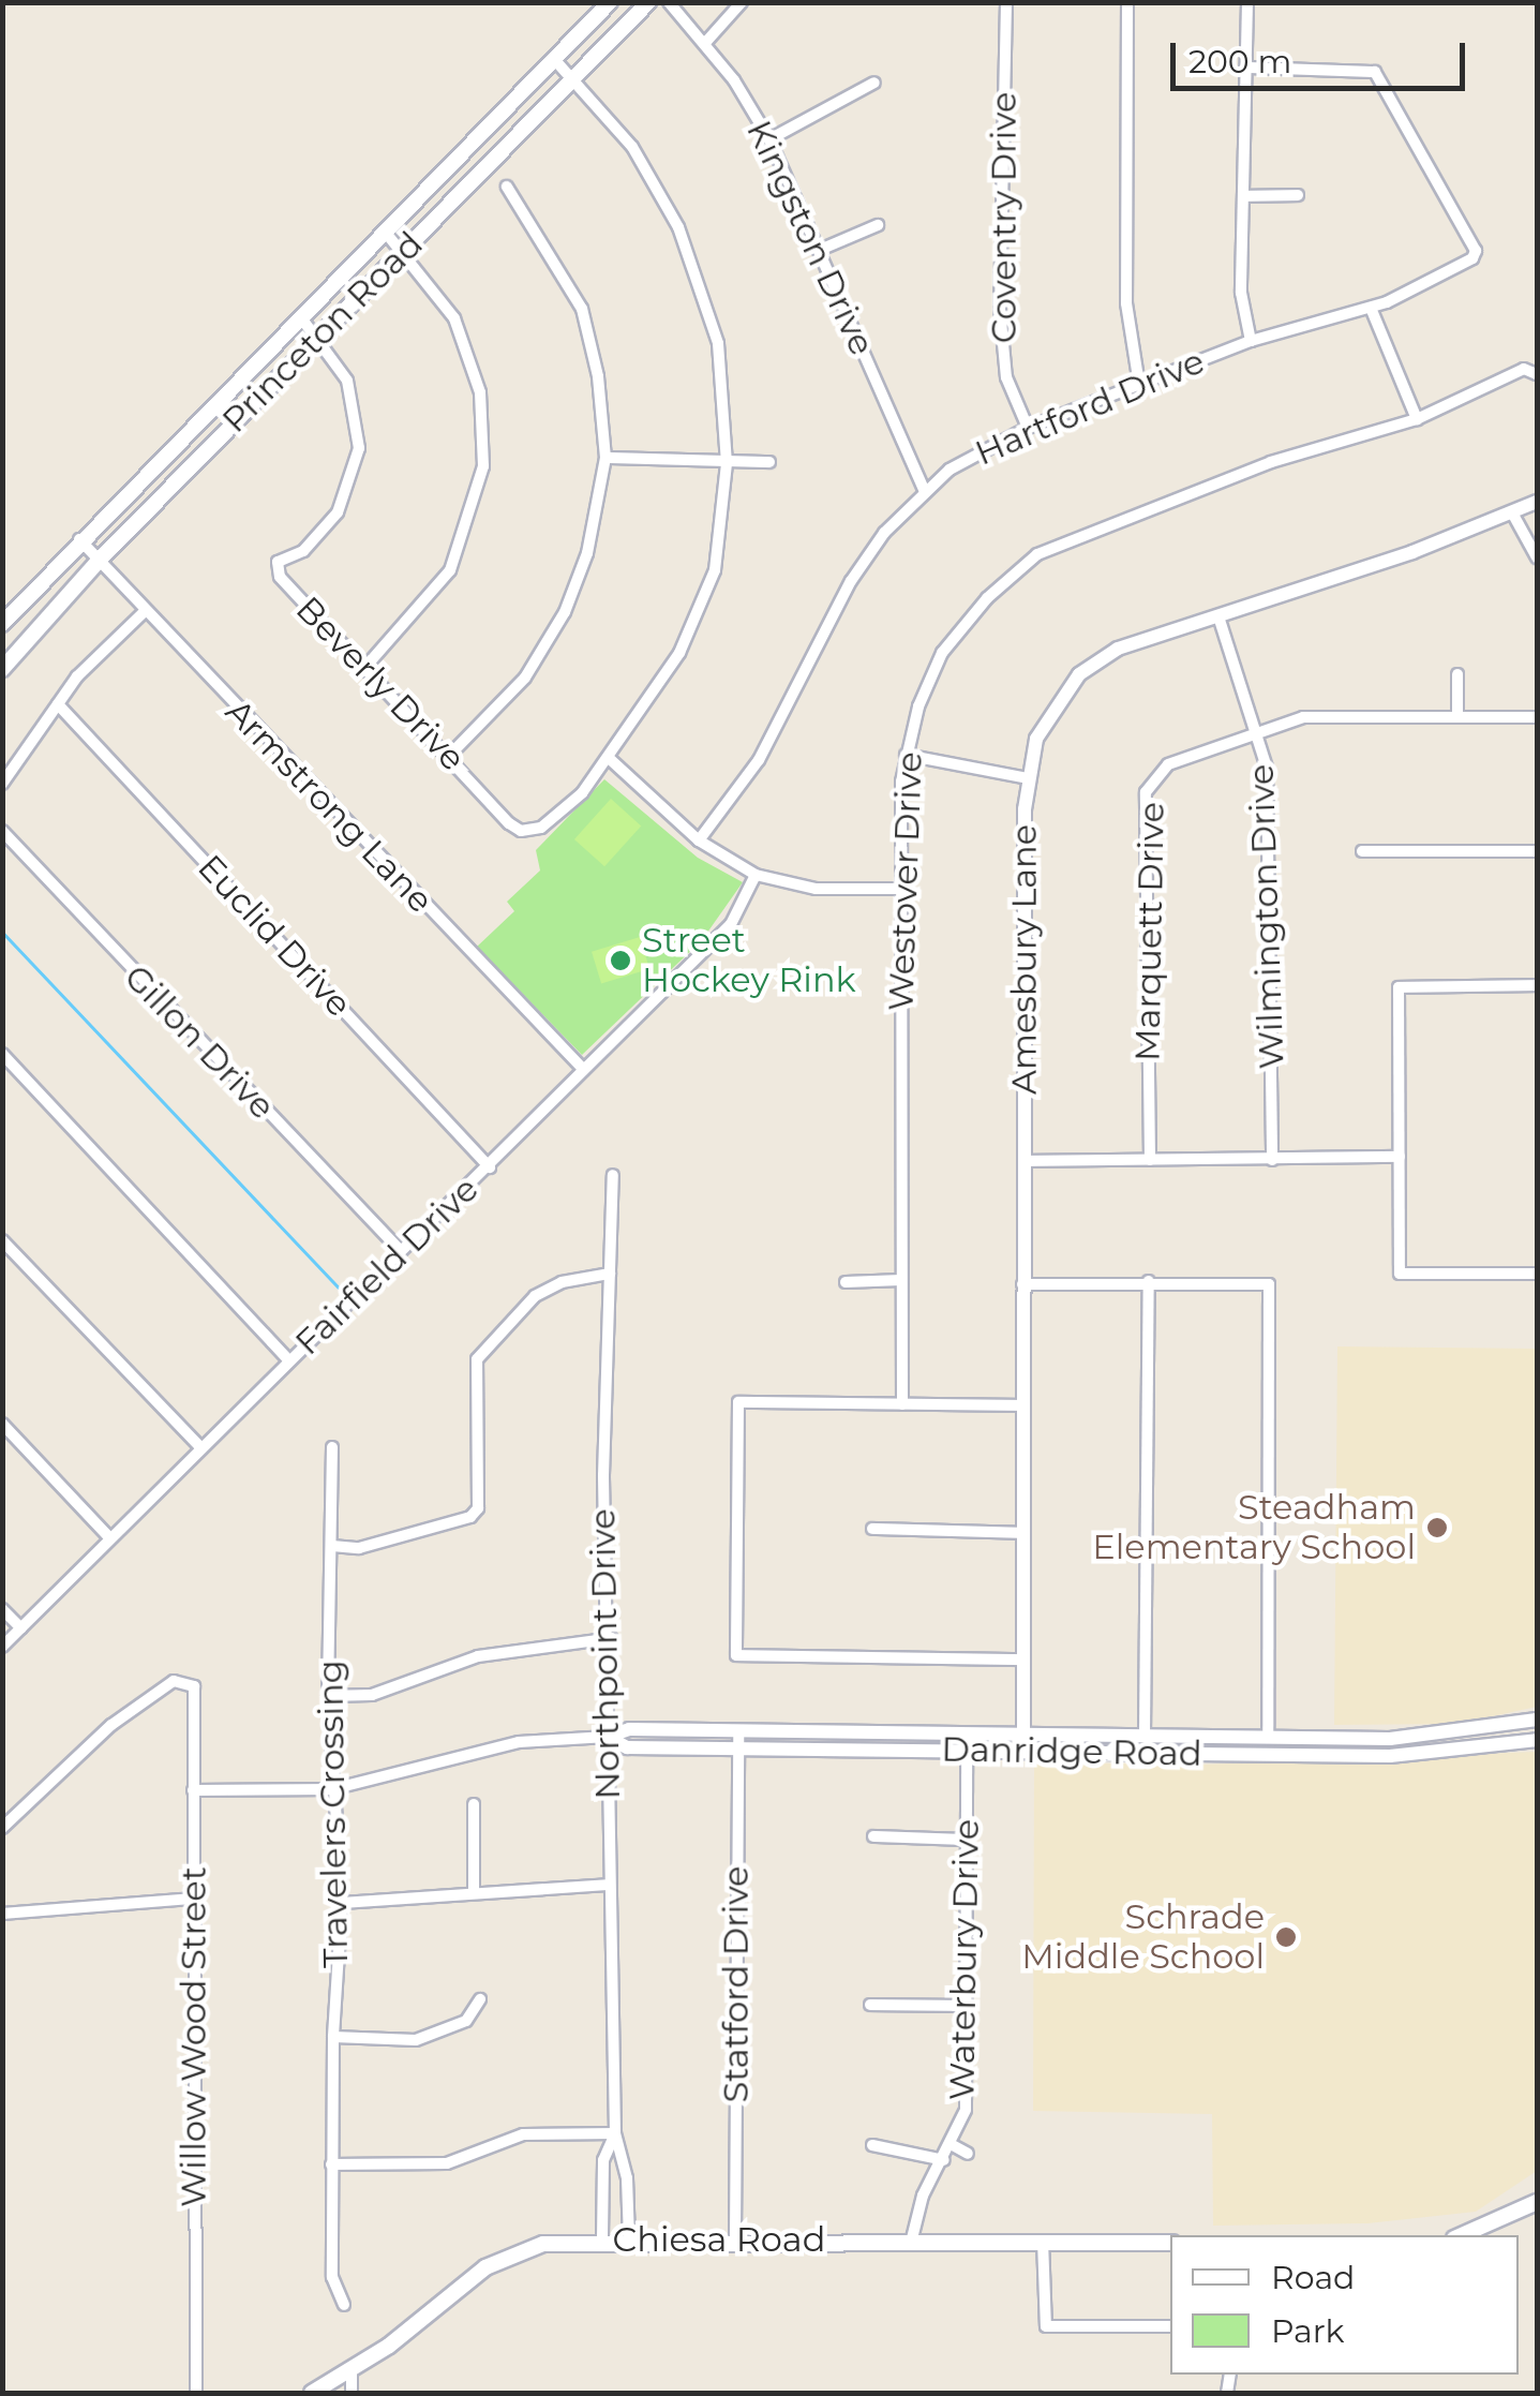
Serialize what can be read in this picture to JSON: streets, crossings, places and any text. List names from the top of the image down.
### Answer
{
  "streets": {
    "main road": ["Princeton Road", "Chiesa Road"],
    "street": [
      "Coventry Drive",
      "Kingston Drive",
      "Hartford Drive",
      "Beverly Drive",
      "Armstrong Lane",
      "Westover Drive",
      "Wilmington Drive",
      "Marquett Drive",
      "Euclid Drive",
      "Amesbury Lane",
      "Gillon Drive",
      "Fairfield Drive",
      "Northpoint Drive",
      "Danridge Road",
      "Travelers Crossing",
      "Waterbury Drive",
      "Statford Drive",
      "Willow Wood Street"
    ]
  },
  "crossings": [
    ["Coventry Drive", "Hartford Drive"],
    ["Kingston Drive", "Hartford Drive"],
    ["Princeton Road", "Beverly Drive"],
    ["Princeton Road", "Armstrong Lane"],
    ["Armstrong Lane", "Fairfield Drive"],
    ["Wilmington Drive", "Marquett Drive"],
    ["Wilmington Drive", "Amesbury Lane"],
    ["Euclid Drive", "Fairfield Drive"],
    ["Amesbury Lane", "Danridge Road"],
    ["Gillon Drive", "Fairfield Drive"],
    ["Northpoint Drive", "Danridge Road"],
    ["Northpoint Drive", "Chiesa Road"],
    ["Danridge Road", "Travelers Crossing"],
    ["Danridge Road", "Waterbury Drive"],
    ["Danridge Road", "Statford Drive"],
    ["Danridge Road", "Willow Wood Street"],
    ["Waterbury Drive", "Chiesa Road"],
    ["Statford Drive", "Chiesa Road"]
  ],
  "places": ["Street Hockey Rink", "Steadham Elementary School", "Schrade Middle School"],
  "legend": ["Road", "Park"],
  "scale_bar": "200 m"
}
